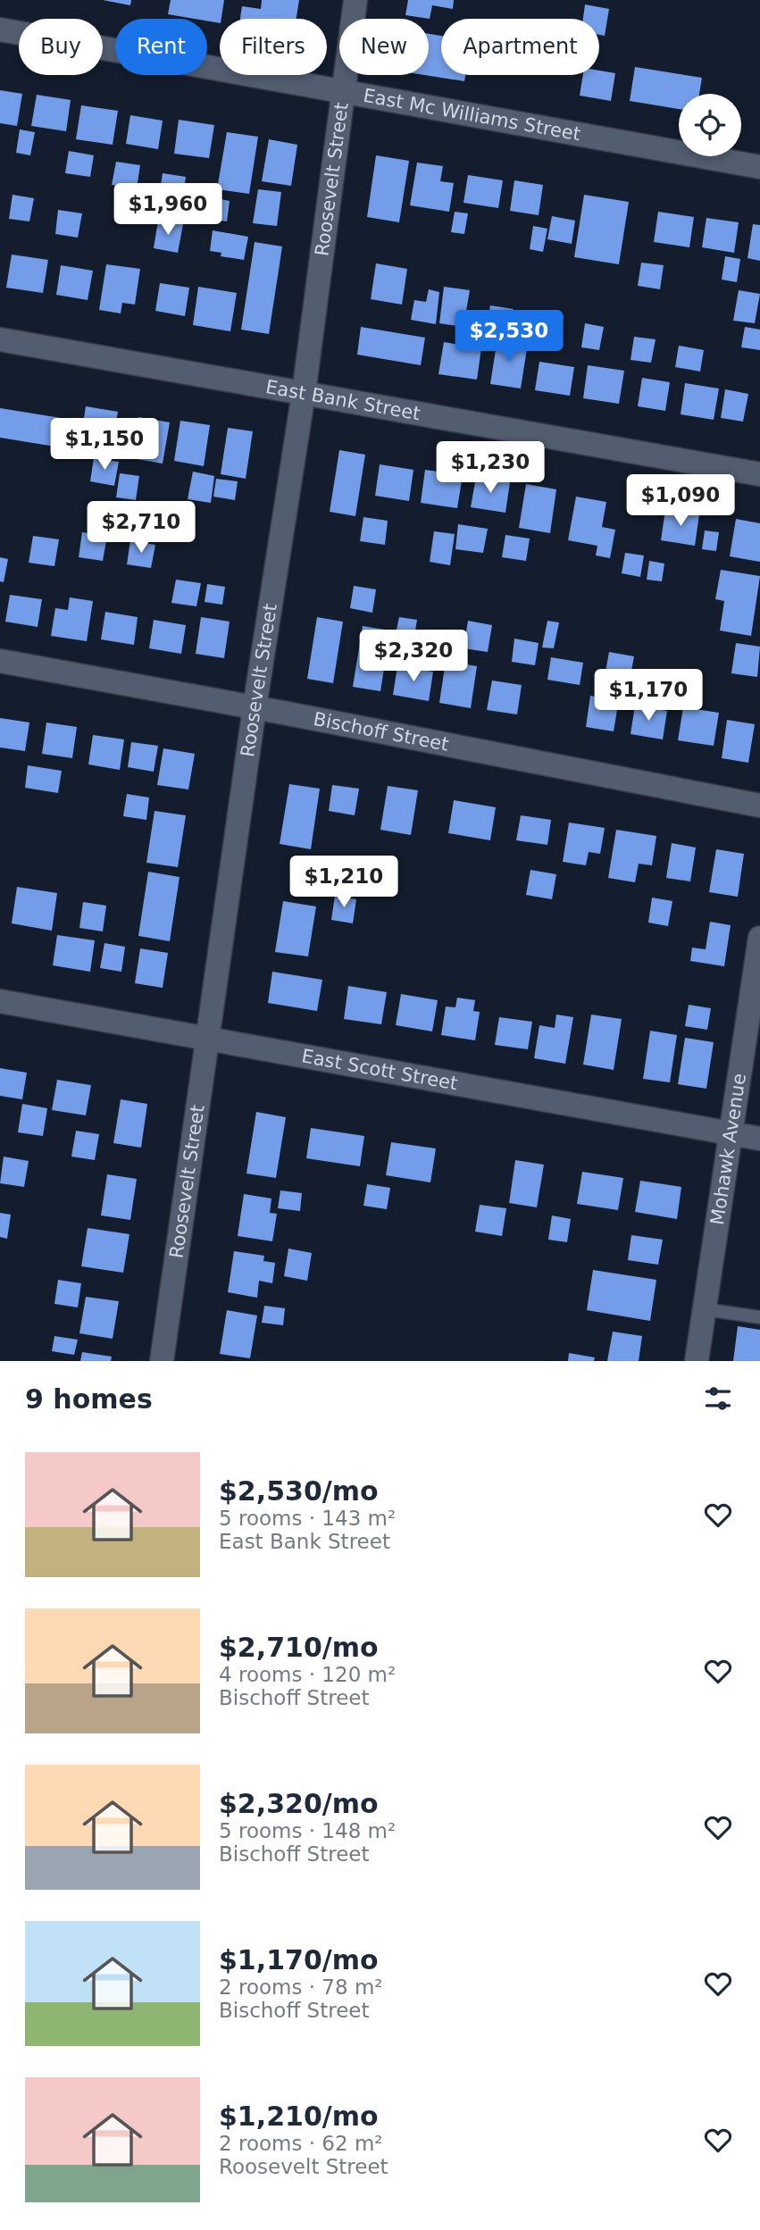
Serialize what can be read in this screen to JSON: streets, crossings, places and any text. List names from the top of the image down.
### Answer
{
  "streets": {
    "street": [
      "East Mc Williams Street",
      "Roosevelt Street",
      "East Bank Street",
      "Bischoff Street",
      "East Scott Street",
      "Mohawk Avenue"
    ]
  },
  "crossings": [
    ["East Mc Williams Street", "Roosevelt Street"],
    ["Roosevelt Street", "East Bank Street"],
    ["Roosevelt Street", "Bischoff Street"],
    ["Roosevelt Street", "East Scott Street"],
    ["East Scott Street", "Mohawk Avenue"]
  ],
  "page": {
    "chip": [
      "Buy",
      "Rent",
      "Filters",
      "New",
      "Apartment"
    ],
    "price": [
      "$1,960",
      "$2,530",
      "$1,150",
      "$1,230",
      "$1,090",
      "$2,710",
      "$2,320",
      "$1,170",
      "$1,210"
    ],
    "heading": "9 homes",
    "list": [
      {
        "name": "$2,530/mo",
        "note": "5 rooms · 143 m² · East Bank Street"
      },
      {
        "name": "$2,710/mo",
        "note": "4 rooms · 120 m² · Bischoff Street"
      },
      {
        "name": "$2,320/mo",
        "note": "5 rooms · 148 m² · Bischoff Street"
      },
      {
        "name": "$1,170/mo",
        "note": "2 rooms · 78 m² · Bischoff Street"
      },
      {
        "name": "$1,210/mo",
        "note": "2 rooms · 62 m² · Roosevelt Street"
      }
    ]
  }
}
